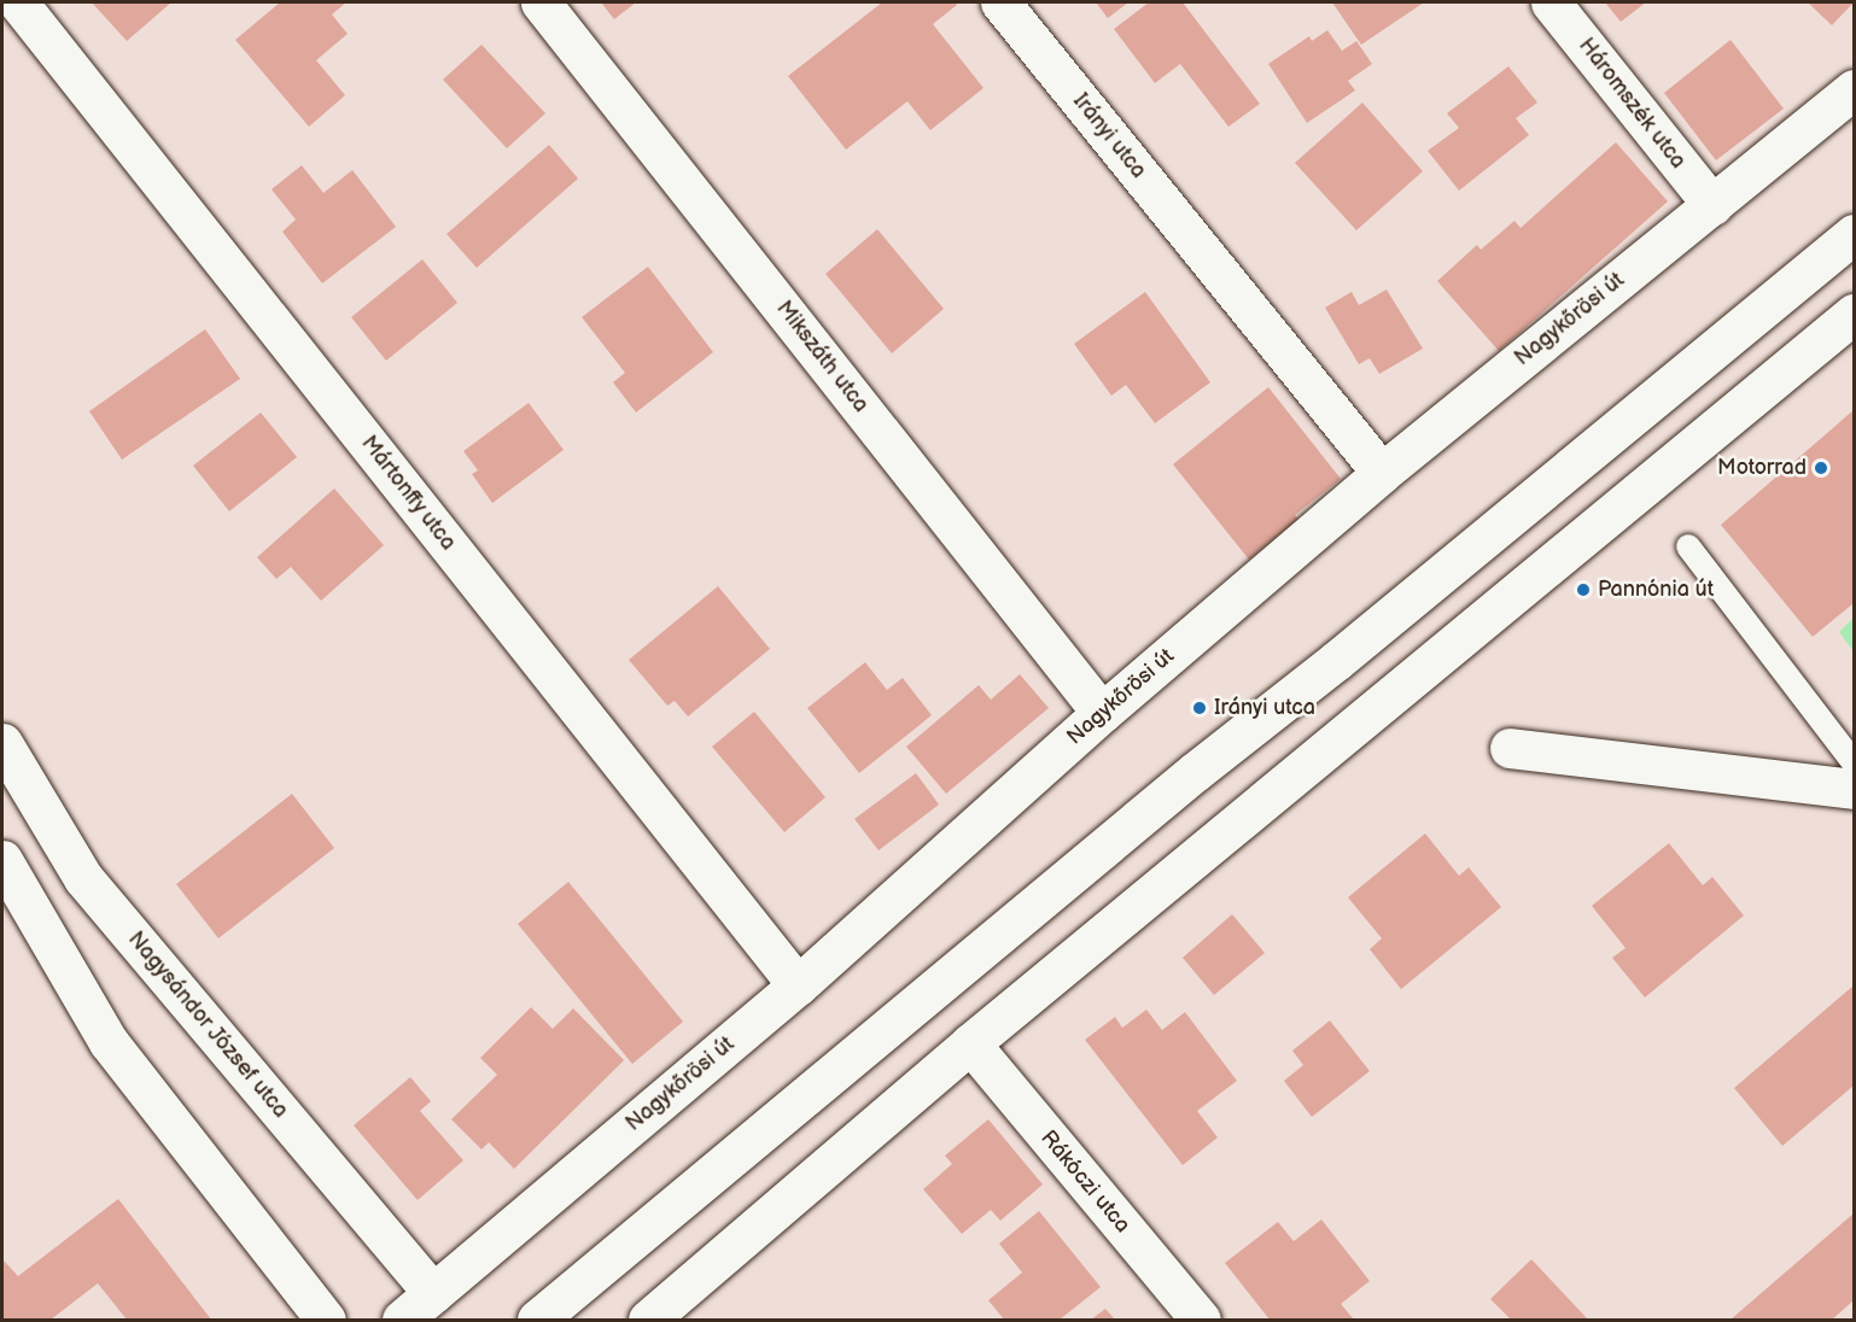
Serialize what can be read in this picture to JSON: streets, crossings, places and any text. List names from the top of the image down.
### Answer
{
  "streets": {
    "street": [
      "Háromszék utca",
      "Irányi utca",
      "Nagykőrösi út",
      "Mikszáth utca",
      "Mártonffy utca",
      "Nagysándor József utca",
      "Rákóczi utca"
    ]
  },
  "crossings": [
    ["Háromszék utca", "Nagykőrösi út"],
    ["Irányi utca", "Nagykőrösi út"],
    ["Nagykőrösi út", "Mikszáth utca"],
    ["Nagykőrösi út", "Mártonffy utca"],
    ["Nagykőrösi út", "Nagysándor József utca"]
  ],
  "places": ["Motorrad", "Pannónia út", "Irányi utca"]
}
